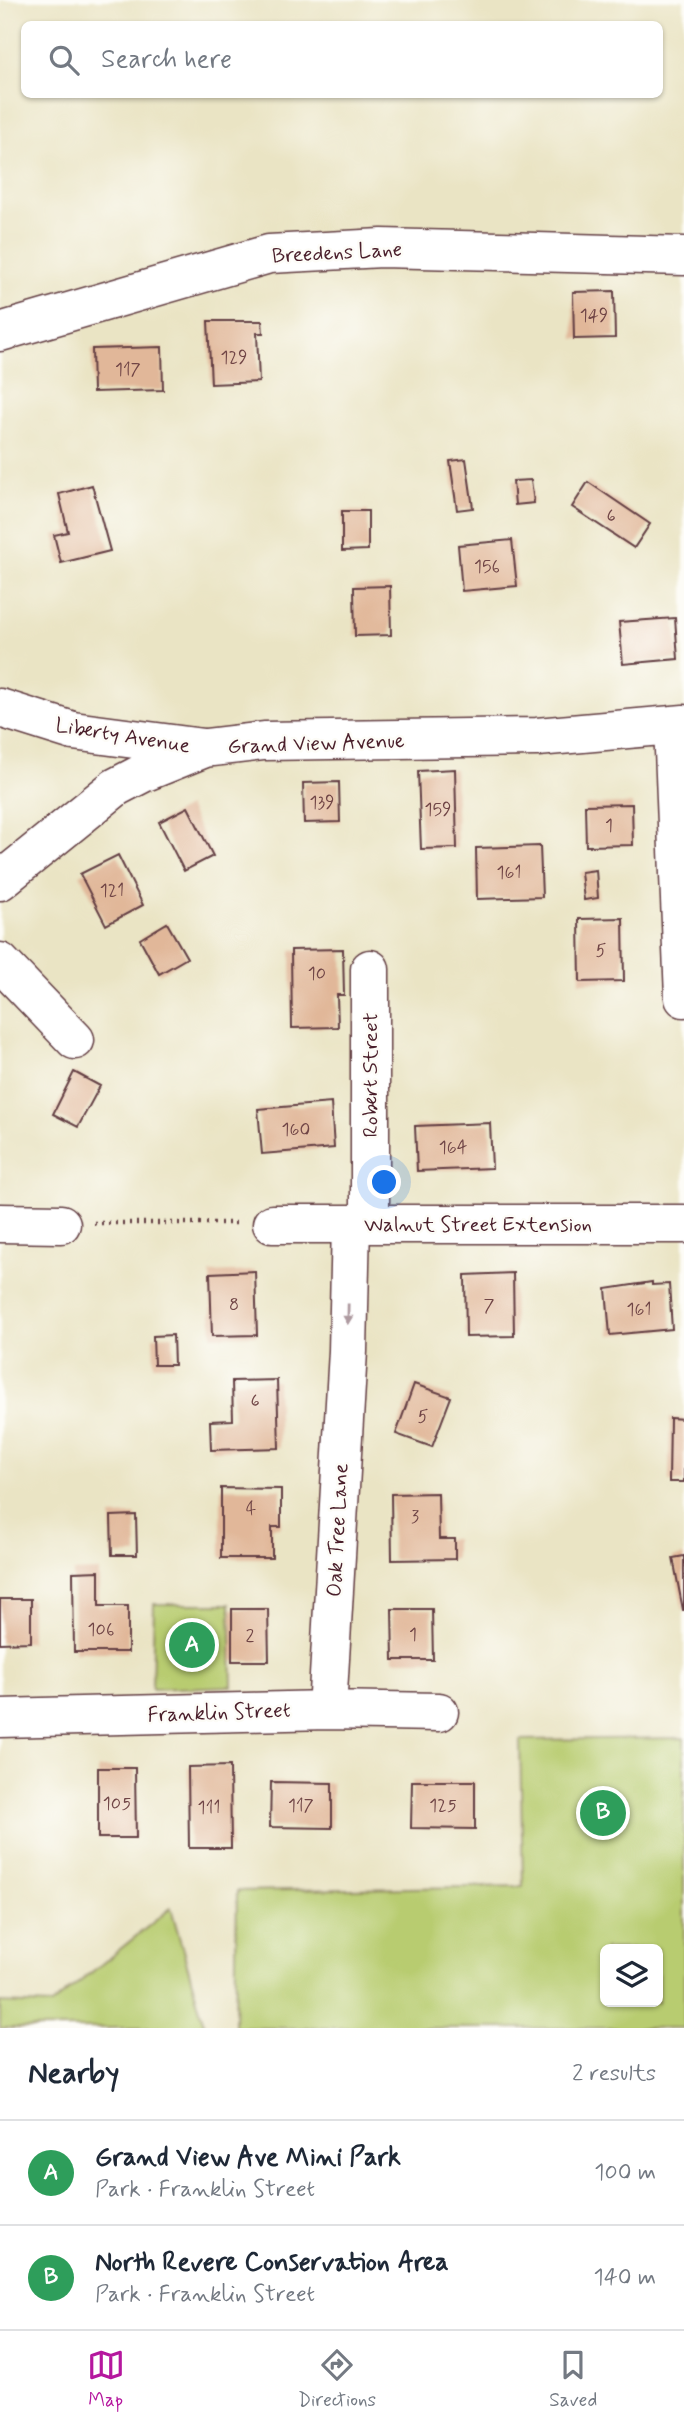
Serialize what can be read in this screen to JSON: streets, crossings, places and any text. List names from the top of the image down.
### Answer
{
  "streets": {
    "street": [
      "Breedens Lane",
      "Liberty Avenue",
      "Grand View Avenue",
      "Robert Street",
      "Walnut Street Extension",
      "Oak Tree Lane",
      "Franklin Street"
    ]
  },
  "crossings": [
    ["Liberty Avenue", "Grand View Avenue"],
    ["Robert Street", "Walnut Street Extension"],
    ["Robert Street", "Oak Tree Lane"],
    ["Oak Tree Lane", "Franklin Street"]
  ],
  "one_way": ["Oak Tree Lane"],
  "house_numbers": [
    "149",
    "129",
    "117",
    "6",
    "156",
    "139",
    "159",
    "1",
    "161",
    "121",
    "5",
    "10",
    "160",
    "164",
    "8",
    "7",
    "161",
    "6",
    "5",
    "4",
    "3",
    "106",
    "1",
    "2",
    "105",
    "117",
    "125",
    "111"
  ],
  "page": {
    "search": "Search here",
    "pins": ["A", "B"],
    "heading": ["Nearby", "2 results"],
    "list": [
      {
        "mark": "A",
        "name": "Grand View Ave Mini Park",
        "note": "Park · Franklin Street",
        "value": "100 m"
      },
      {
        "mark": "B",
        "name": "North Revere Conservation Area",
        "note": "Park · Franklin Street",
        "value": "140 m"
      }
    ],
    "nav": ["Map", "Directions", "Saved"]
  }
}
